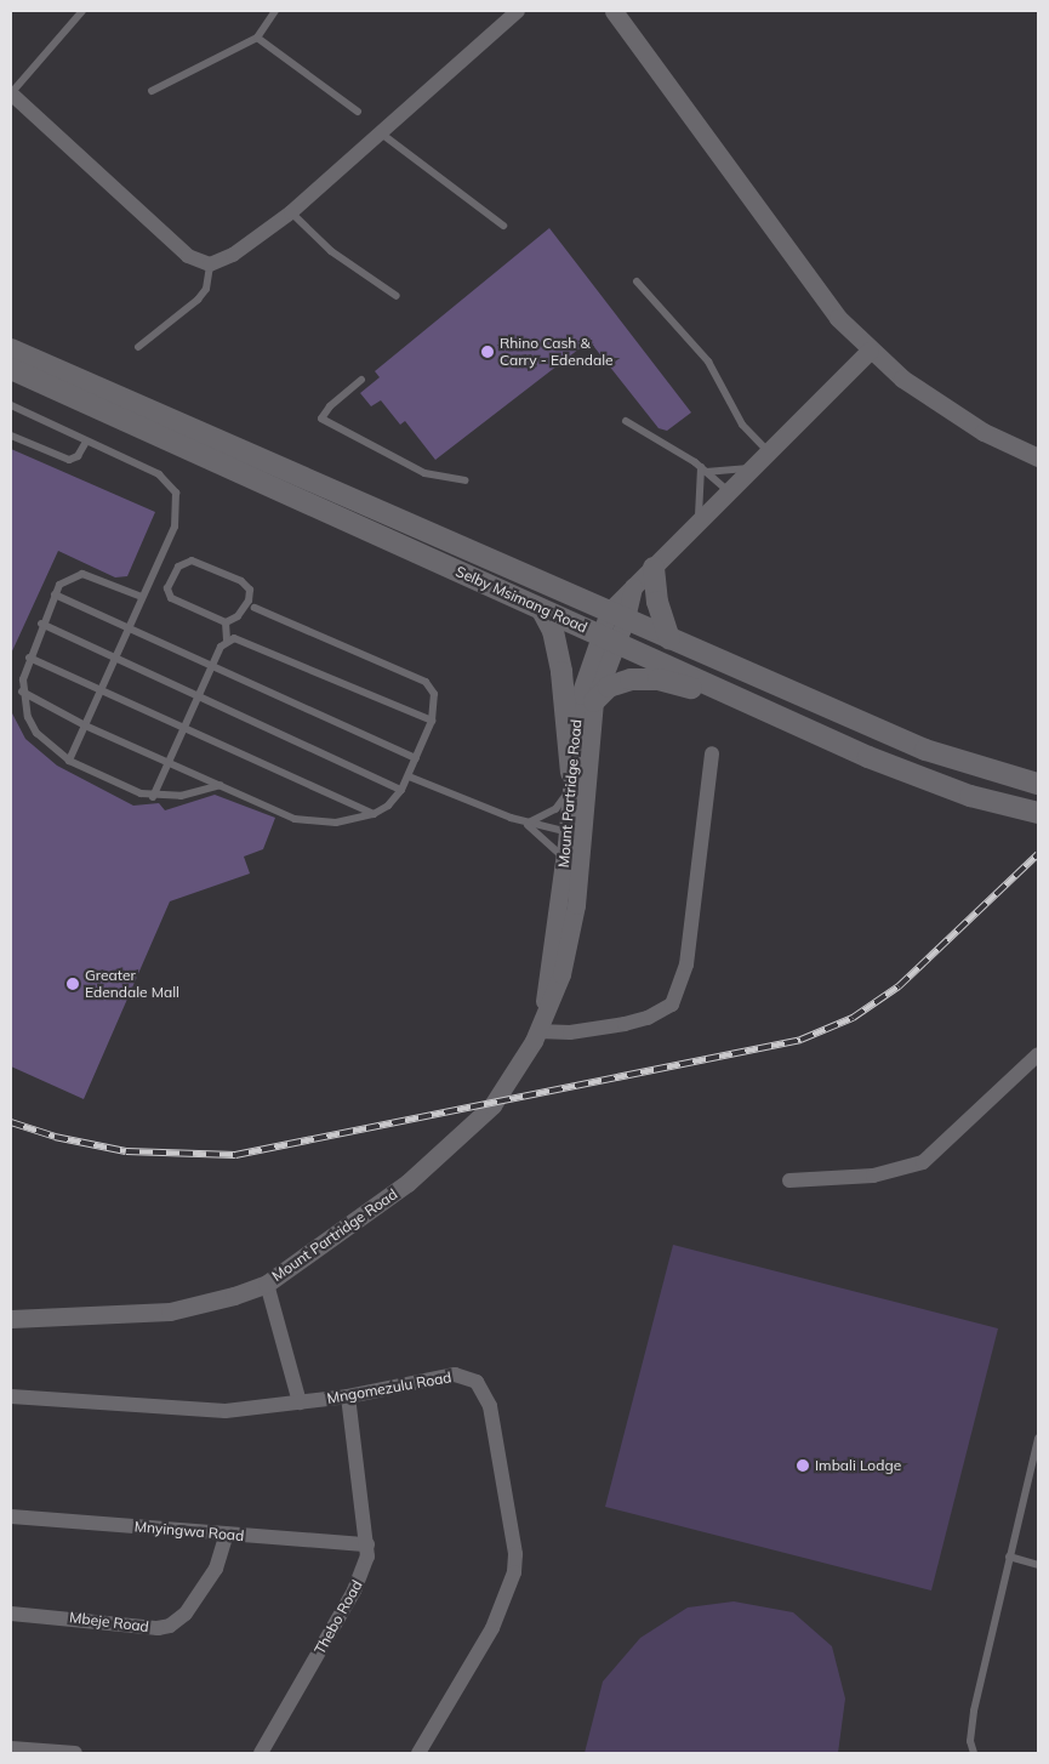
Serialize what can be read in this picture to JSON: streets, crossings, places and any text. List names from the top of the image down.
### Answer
{
  "streets": {
    "main road": ["Selby Msimang Road"],
    "street": [
      "Mount Partridge Road",
      "Mngomezulu Road",
      "Mnyingwa Road",
      "Thebo Road",
      "Mbeje Road"
    ]
  },
  "crossings": [
    ["Selby Msimang Road", "Mount Partridge Road"],
    ["Mngomezulu Road", "Thebo Road"],
    ["Mnyingwa Road", "Thebo Road"],
    ["Mnyingwa Road", "Mbeje Road"]
  ],
  "places": ["Rhino Cash & Carry - Edendale", "Greater Edendale Mall", "Imbali Lodge"]
}
